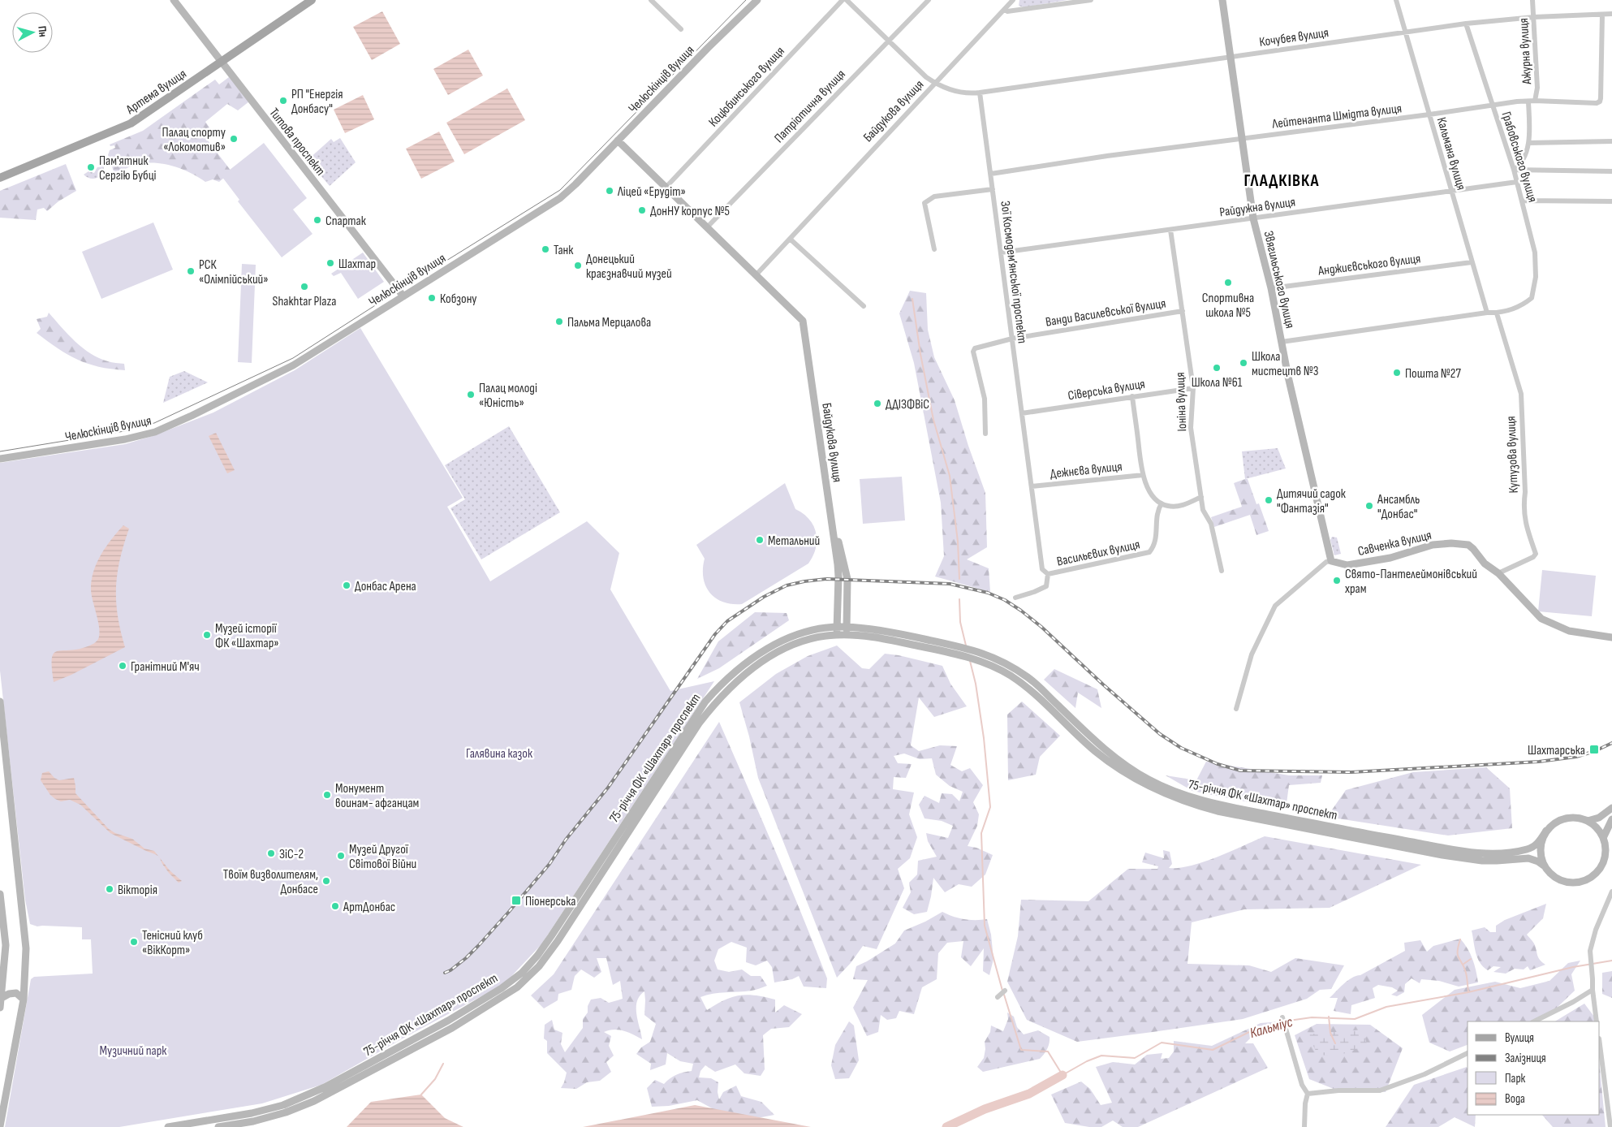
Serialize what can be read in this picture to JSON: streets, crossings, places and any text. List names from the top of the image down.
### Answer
{
  "streets": {
    "main road": [
      "Челюскінців вулиця",
      "Артема вулиця",
      "Байдукова вулиця",
      "Титова проспект",
      "Звягильського вулиця",
      "Савченка вулиця",
      "75-річчя ФК «Шахтар» проспект"
    ],
    "street": [
      "Кочубея вулиця",
      "Ажурна вулиця",
      "Коцюбинського вулиця",
      "Патріотична вулиця",
      "Лейтенанта Шмідта вулиця",
      "Кальмана вулиця",
      "Грабовського вулиця",
      "Райдужна вулиця",
      "Анджиєвського вулиця",
      "Зої Космодем’янської проспект",
      "Ванди Василевської вулиця",
      "Сіверська вулиця",
      "Іоніна вулиця",
      "Кутузова вулиця",
      "Дежнєва вулиця",
      "Васильєвих вулиця"
    ]
  },
  "crossings": [
    ["Кочубея вулиця", "Ажурна вулиця"],
    ["Кочубея вулиця", "Лейтенанта Шмідта вулиця"],
    ["Кочубея вулиця", "Кальмана вулиця"],
    ["Кочубея вулиця", "Грабовського вулиця"],
    ["Кочубея вулиця", "Зої Космодем’янської проспект"],
    ["Кочубея вулиця", "Звягильського вулиця"],
    ["Ажурна вулиця", "Лейтенанта Шмідта вулиця"],
    ["Ажурна вулиця", "Грабовського вулиця"],
    ["Челюскінців вулиця", "Байдукова вулиця"],
    ["Челюскінців вулиця", "Титова проспект"],
    ["Коцюбинського вулиця", "Байдукова вулиця"],
    ["Артема вулиця", "Титова проспект"],
    ["Патріотична вулиця", "Байдукова вулиця"],
    ["Лейтенанта Шмідта вулиця", "Кальмана вулиця"],
    ["Лейтенанта Шмідта вулиця", "Грабовського вулиця"],
    ["Лейтенанта Шмідта вулиця", "Зої Космодем’янської проспект"],
    ["Лейтенанта Шмідта вулиця", "Звягильського вулиця"],
    ["Кальмана вулиця", "Райдужна вулиця"],
    ["Кальмана вулиця", "Анджиєвського вулиця"],
    ["Грабовського вулиця", "Райдужна вулиця"],
    ["Грабовського вулиця", "Кутузова вулиця"],
    ["Райдужна вулиця", "Зої Космодем’янської проспект"],
    ["Райдужна вулиця", "Звягильського вулиця"],
    ["Райдужна вулиця", "Іоніна вулиця"],
    ["Анджиєвського вулиця", "Звягильського вулиця"],
    ["Зої Космодем’янської проспект", "Ванди Василевської вулиця"],
    ["Зої Космодем’янської проспект", "Сіверська вулиця"],
    ["Зої Космодем’янської проспект", "Дежнєва вулиця"],
    ["Зої Космодем’янської проспект", "Васильєвих вулиця"],
    ["Звягильського вулиця", "Савченка вулиця"],
    ["Ванди Василевської вулиця", "Іоніна вулиця"],
    ["Сіверська вулиця", "Іоніна вулиця"],
    ["Кутузова вулиця", "Савченка вулиця"]
  ],
  "districts": ["ГЛАДКІВКА"],
  "water": ["Кальміус"],
  "parks": ["Галявина казок", "Музичний парк"],
  "places": {
    "other": [
      "РП \"Енергія Донбасу\"",
      "Палац спорту «Локомотив»",
      "Пам'ятник Сергію Бубці",
      "Ліцей «Ерудіт»",
      "ДонНУ корпус №5",
      "Спартак",
      "Танк",
      "Шахтар",
      "Донецький краєзнавчий музей",
      "РСК «Олімпійський»",
      "Спортивна школа №5",
      "Shakhtar Plaza",
      "Кобзону",
      "Пальма Мерцалова",
      "Школа мистецтв №3",
      "Школа №61",
      "Пошта №27",
      "Палац молоді «Юність»",
      "ДДІЗФВіС",
      "Дитячий садок \"Фантазія\"",
      "Ансамбль \"Донбас\"",
      "Метальний",
      "Свято-Пантелеймонівський храм",
      "Донбас Арена",
      "Музей історії ФК «Шахтар»",
      "Гранітний М'яч",
      "Монумент воинам- афганцам",
      "ЗіС-2",
      "Музей Другої Світової Війни",
      "Твоїм визволителям, Донбасе",
      "Вікторія",
      "АртДонбас",
      "Тенісний клуб «ВікКорт»"
    ],
    "transit": ["Шахтарська", "Піонерська"]
  },
  "legend": [
    "Вулиця",
    "Залізниця",
    "Парк",
    "Вода"
  ],
  "north": "right"
}
